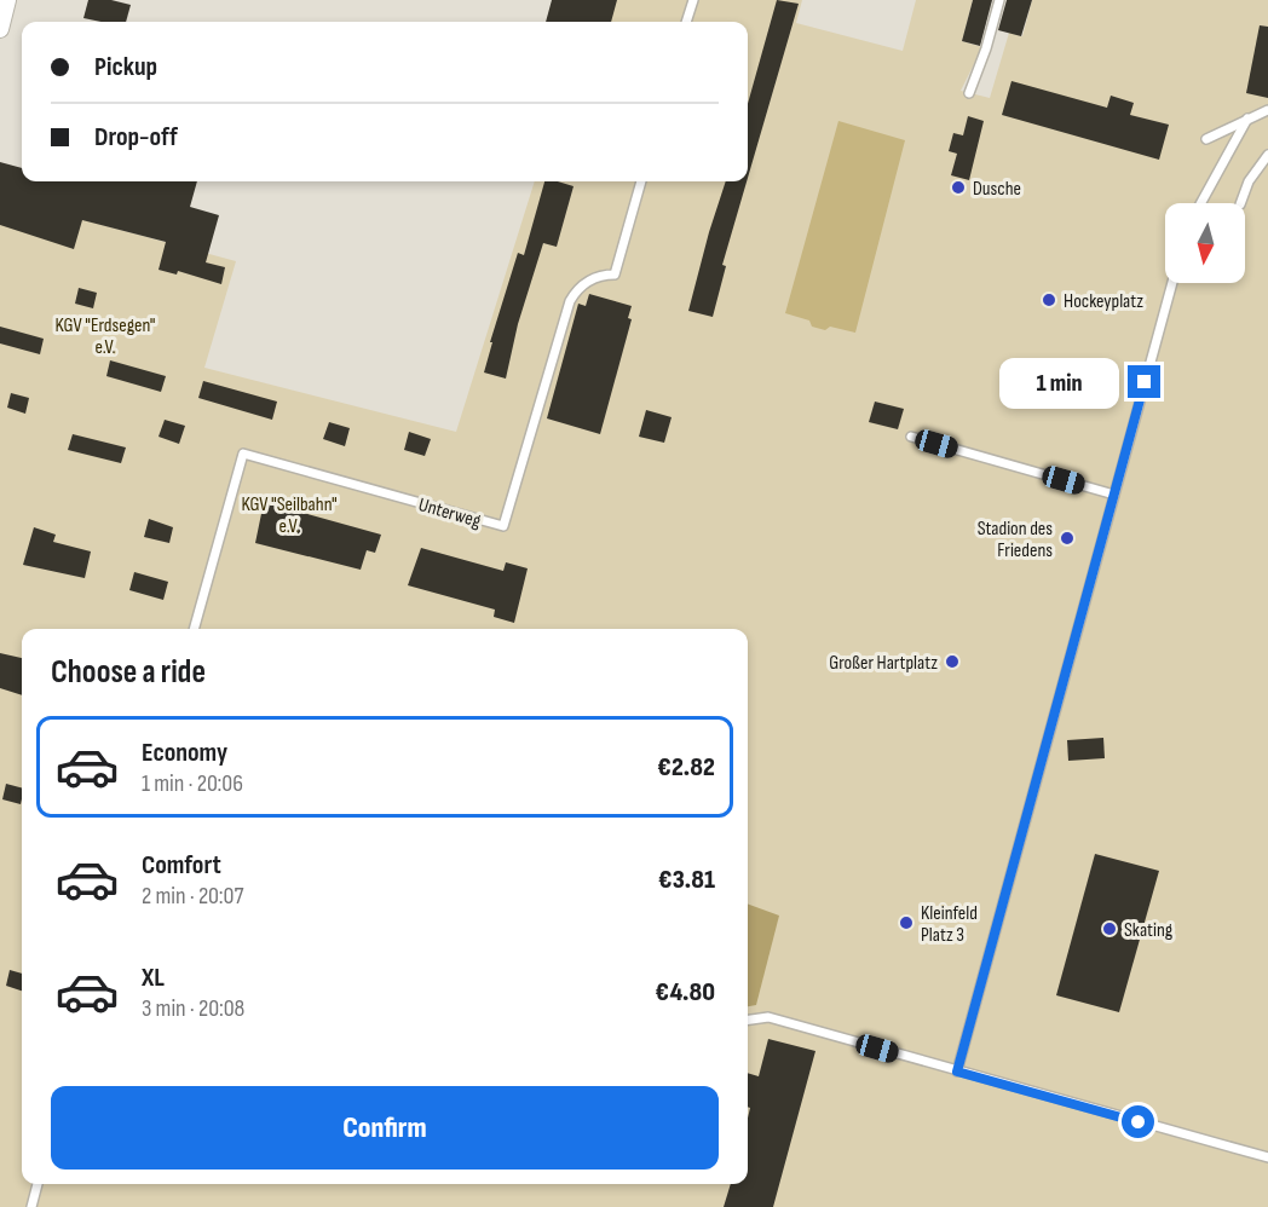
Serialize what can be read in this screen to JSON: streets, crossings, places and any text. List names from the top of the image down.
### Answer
{
  "streets": {
    "lane": ["Unterweg"]
  },
  "parks": ["KGV \"Erdsegen\" e.V.", "KGV \"Seilbahn\" e.V."],
  "places": [
    "Dusche",
    "Hockeyplatz",
    "Stadion des Friedens",
    "Großer Hartplatz",
    "Kleinfeld Platz 3",
    "Skating"
  ],
  "north": "bottom",
  "page": {
    "banner": ["Pickup", "Drop-off"],
    "bubble": "1 min",
    "heading": "Choose a ride",
    "list": [
      {
        "name": "Economy",
        "note": "1 min · 20:06",
        "value": "€2.82"
      },
      {
        "name": "Comfort",
        "note": "2 min · 20:07",
        "value": "€3.81"
      },
      {
        "name": "XL",
        "note": "3 min · 20:08",
        "value": "€4.80"
      }
    ],
    "buttons": "Confirm"
  }
}
